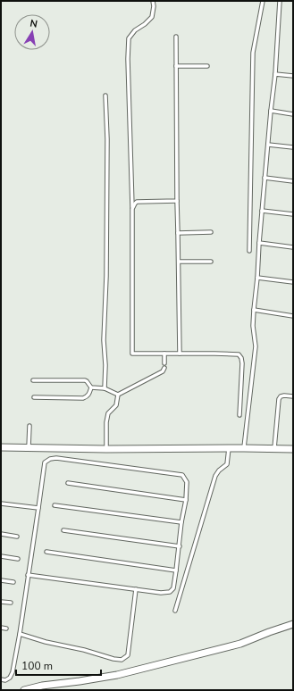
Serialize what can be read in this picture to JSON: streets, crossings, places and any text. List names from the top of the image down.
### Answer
{
  "scale_bar": "100 m",
  "north": "top"
}
